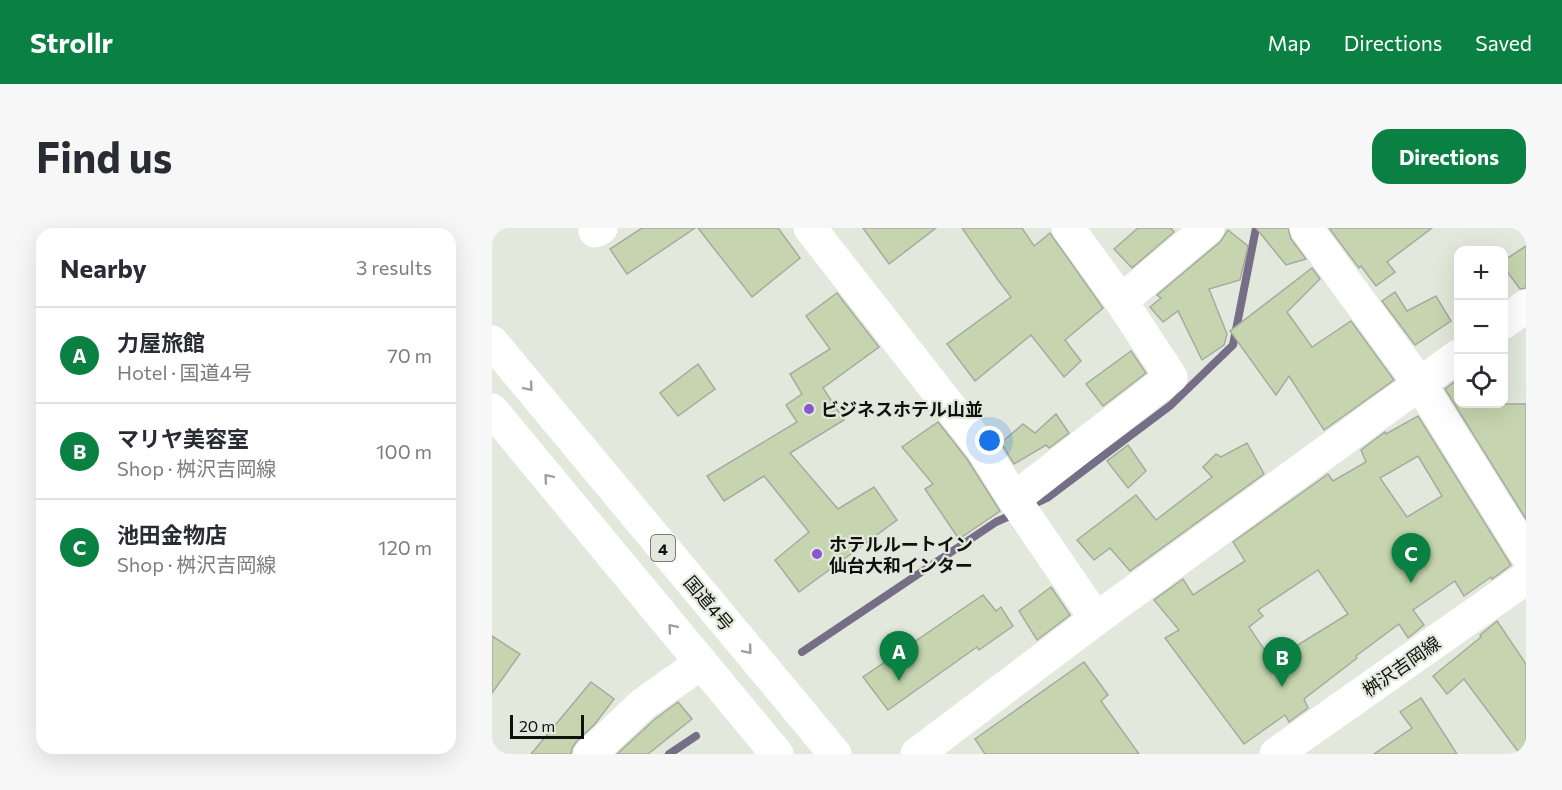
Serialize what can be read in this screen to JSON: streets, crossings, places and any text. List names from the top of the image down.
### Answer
{
  "streets": {
    "main road": ["4", "国道4号", "桝沢吉岡線"]
  },
  "places": ["ビジネスホテル山並", "ホテルルートイン 仙台大和インター"],
  "scale_bar": "20 m",
  "page": {
    "header": "Strollr",
    "nav": ["Map", "Directions", "Saved"],
    "buttons": "Directions",
    "title": "Find us",
    "heading": ["Nearby", "3 results"],
    "map_buttons": ["+", "−"],
    "list": [
      {
        "mark": "A",
        "name": "力屋旅館",
        "note": "Hotel · 国道4号",
        "value": "70 m"
      },
      {
        "mark": "B",
        "name": "マリヤ美容室",
        "note": "Shop · 桝沢吉岡線",
        "value": "100 m"
      },
      {
        "mark": "C",
        "name": "池田金物店",
        "note": "Shop · 桝沢吉岡線",
        "value": "120 m"
      }
    ],
    "pins": ["C", "A", "B"],
    "scale": "20 m"
  }
}
